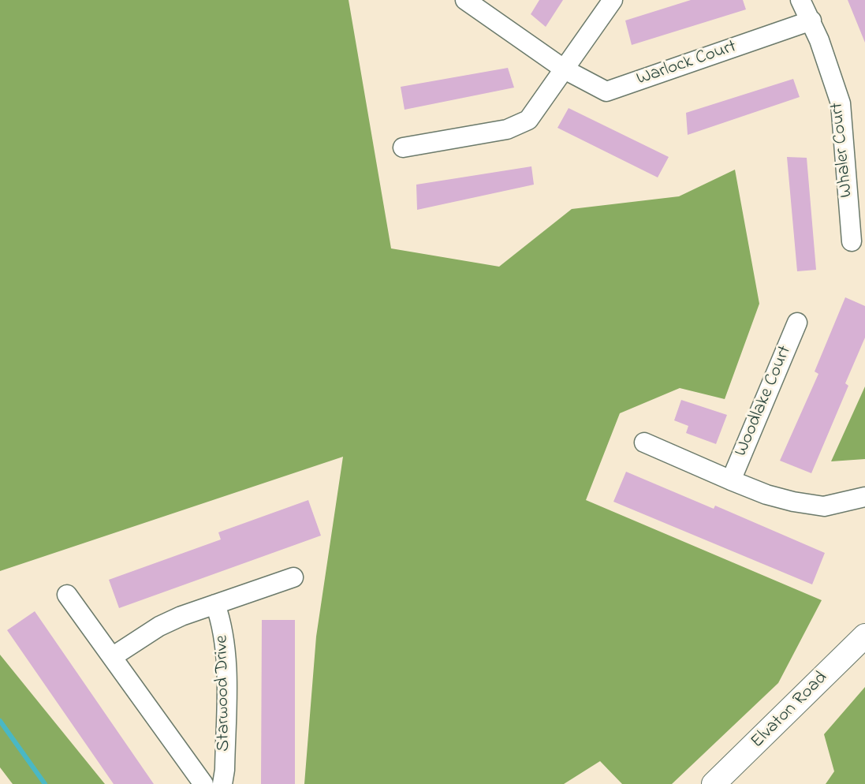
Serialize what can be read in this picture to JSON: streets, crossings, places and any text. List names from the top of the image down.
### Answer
{
  "streets": {
    "street": [
      "Warlock Court",
      "Whaler Court",
      "Woodlake Court",
      "Starwood Drive",
      "Elvaton Road"
    ]
  },
  "crossings": [
    ["Warlock Court", "Whaler Court"]
  ]
}
